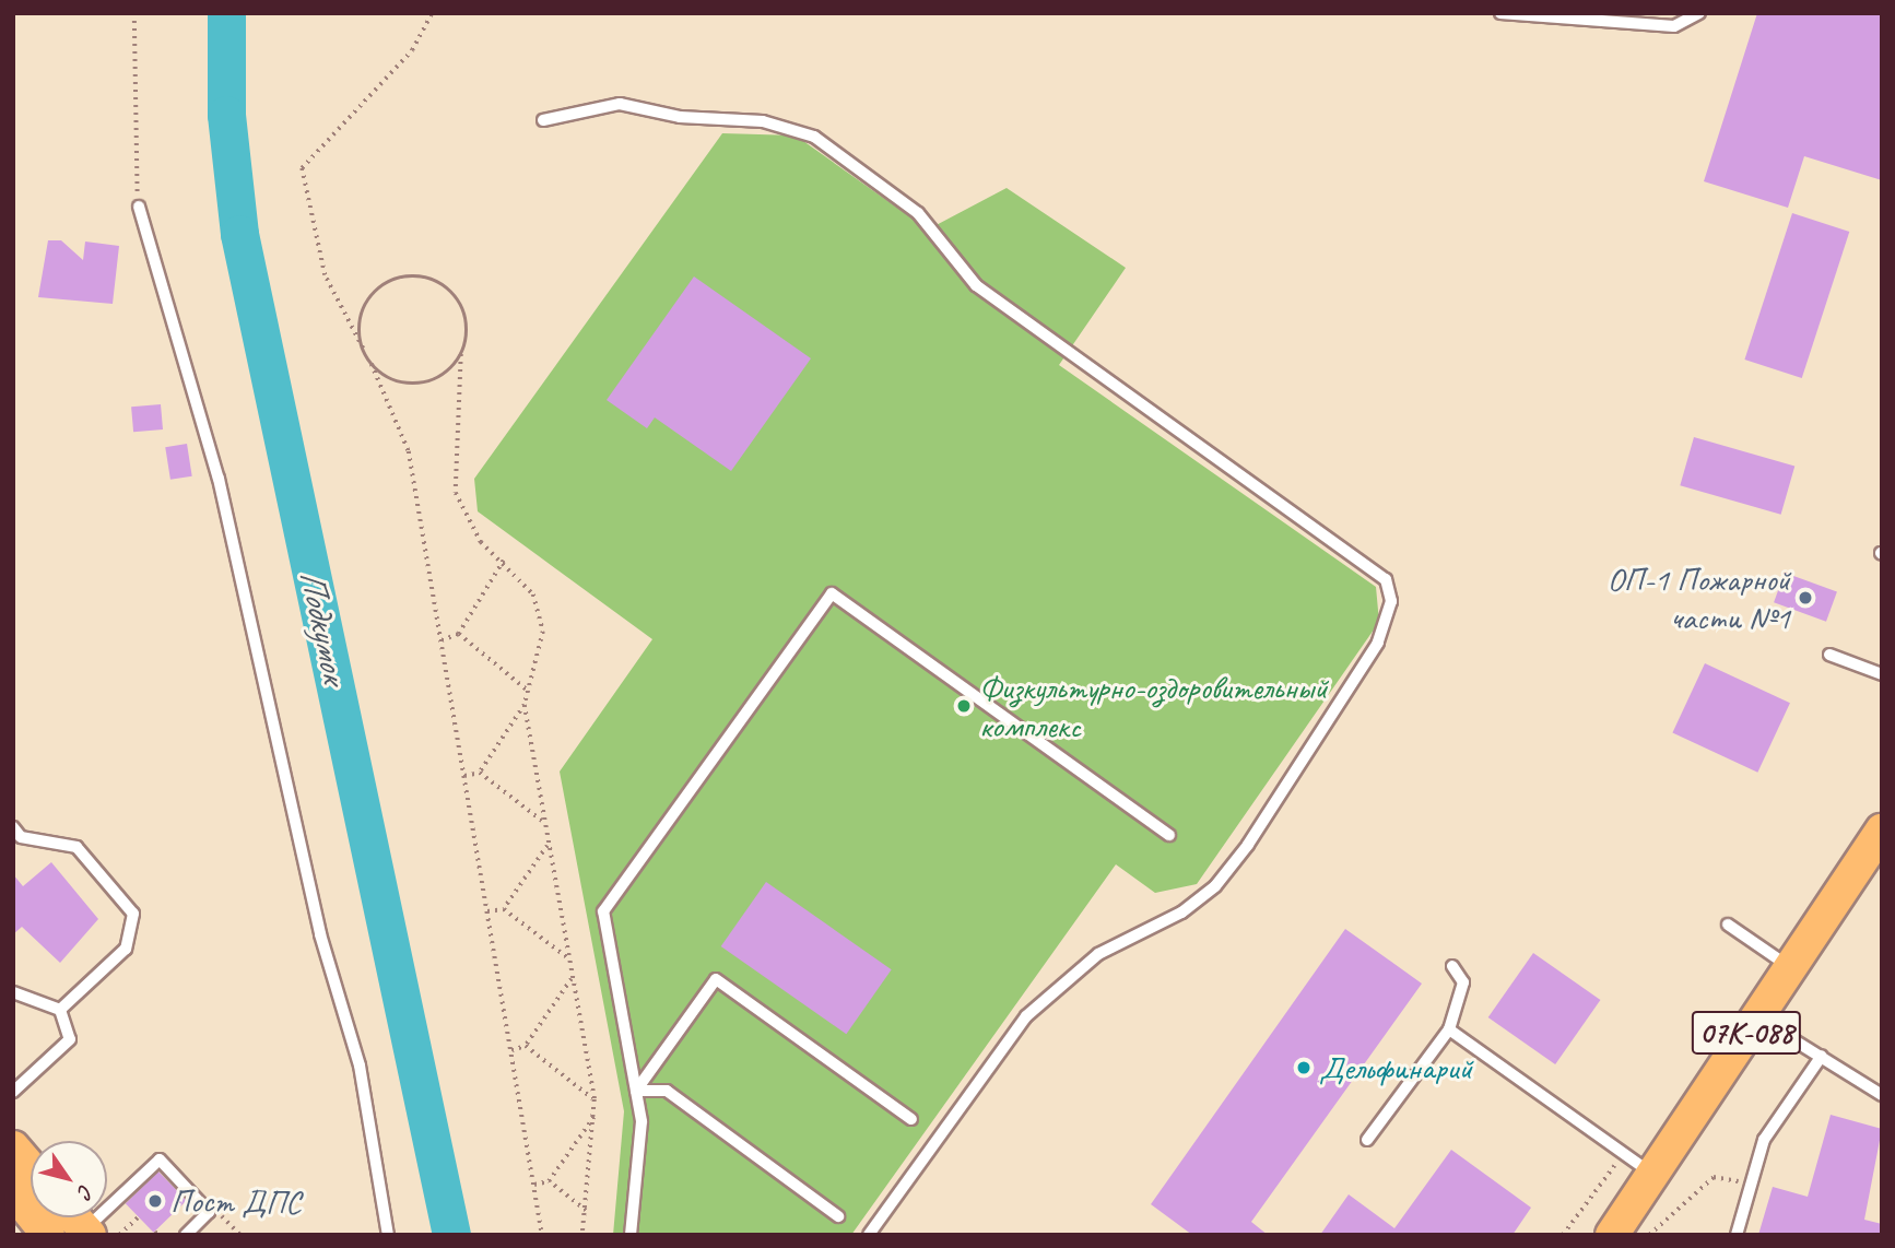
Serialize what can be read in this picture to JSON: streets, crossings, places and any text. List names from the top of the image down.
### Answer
{
  "streets": {
    "main road": ["07К-088"]
  },
  "water": ["Подкумок"],
  "places": [
    "ОП-1 Пожарной части №1",
    "Физкультурно-оздоровительный комплекс",
    "Дельфинарий",
    "Пост ДПС"
  ],
  "north": "bottom right"
}
